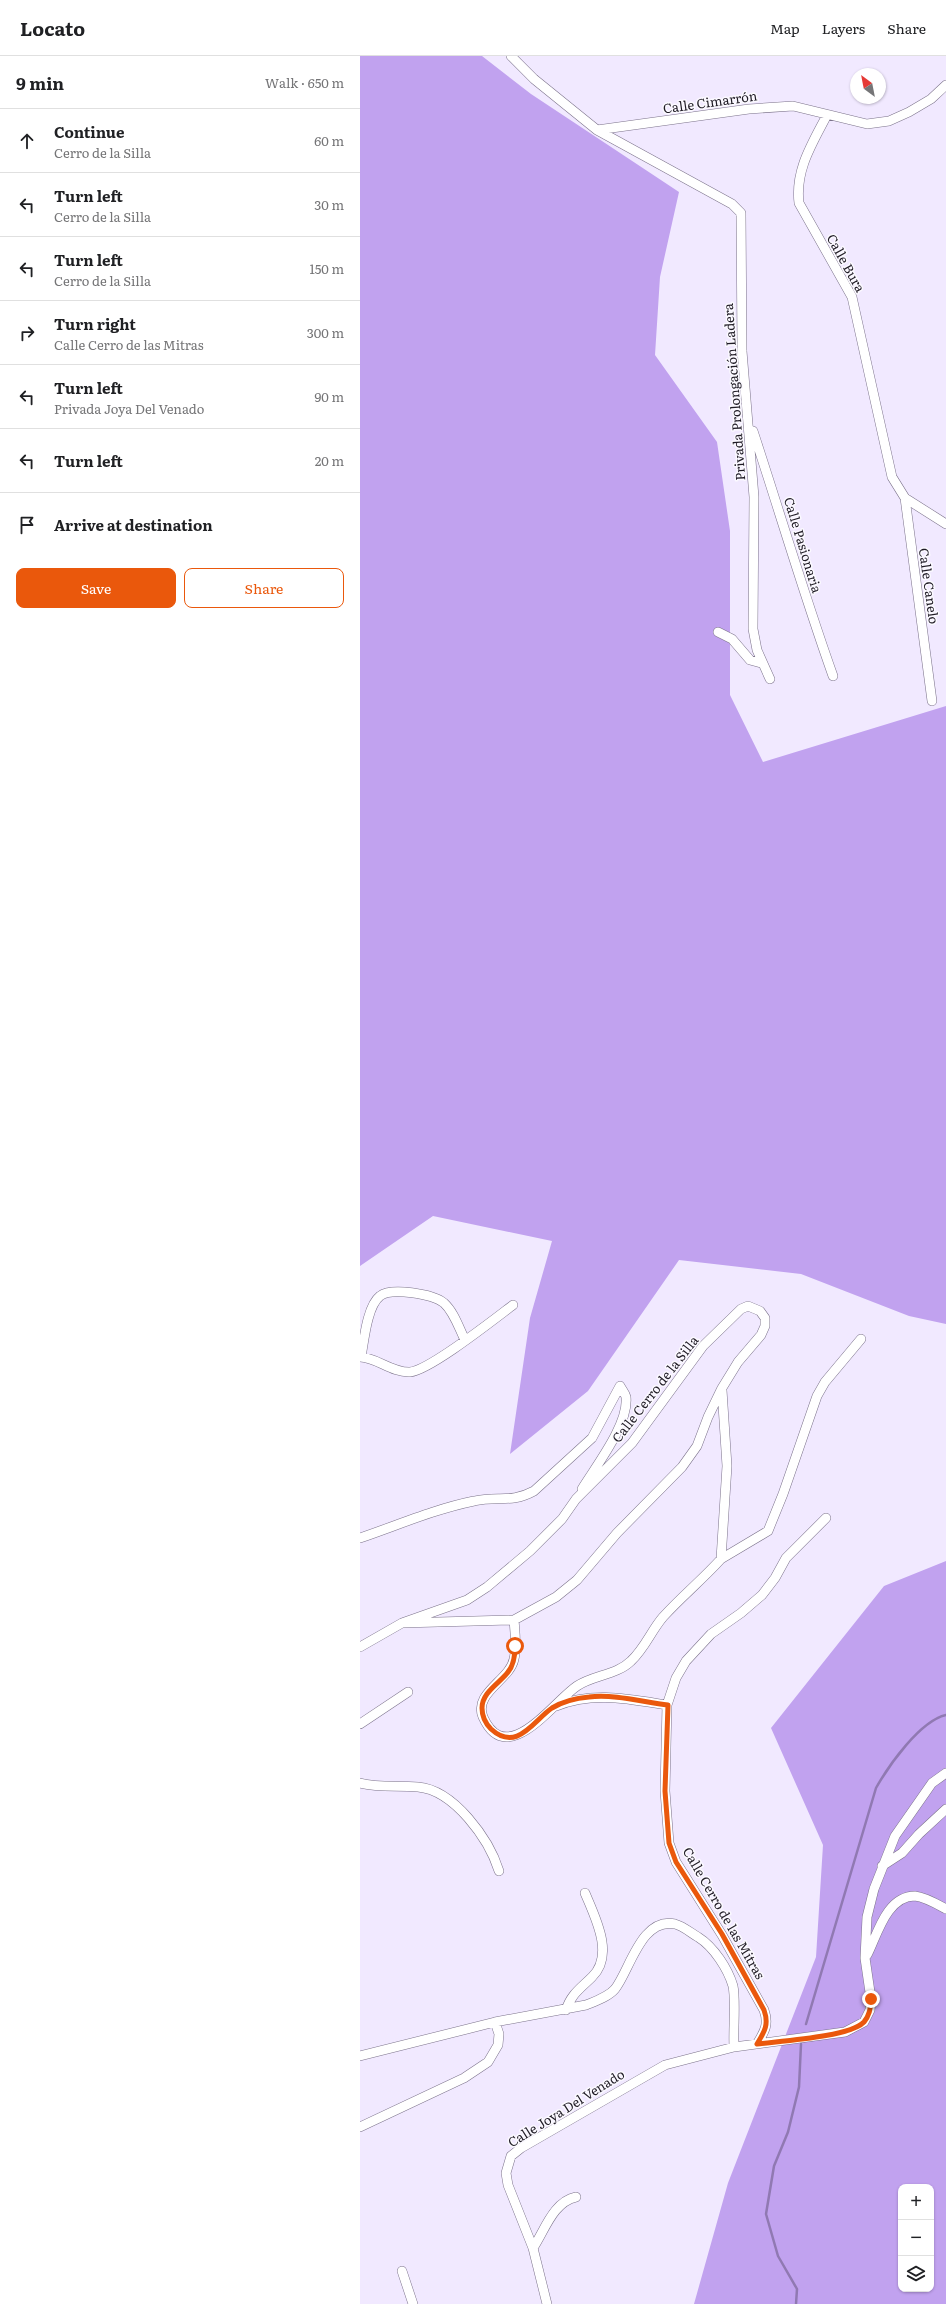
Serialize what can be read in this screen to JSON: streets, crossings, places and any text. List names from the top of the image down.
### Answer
{
  "streets": {
    "street": [
      "Calle Cimarrón",
      "Calle Bura",
      "Privada Prolongación Ladera",
      "Calle Pasionaria",
      "Calle Canelo",
      "Calle Cerro de la Silla",
      "Calle Cerro de las Mitras",
      "Calle Joya Del Venado"
    ]
  },
  "crossings": [
    ["Calle Cimarrón", "Calle Bura"],
    ["Calle Cimarrón", "Privada Prolongación Ladera"],
    ["Calle Bura", "Calle Canelo"],
    ["Privada Prolongación Ladera", "Calle Pasionaria"],
    ["Calle Cerro de las Mitras", "Calle Joya Del Venado"]
  ],
  "north": "top left",
  "page": {
    "header": "Locato",
    "nav": ["Map", "Layers", "Share"],
    "heading": ["9 min", "Walk · 650 m"],
    "list": [
      ["Continue", "Cerro de la Silla", "60 m"],
      ["Turn left", "Cerro de la Silla", "30 m"],
      ["Turn left", "Cerro de la Silla", "150 m"],
      ["Turn right", "Calle Cerro de las Mitras", "300 m"],
      ["Turn left", "Privada Joya Del Venado", "90 m"],
      ["Turn left", "20 m"],
      "Arrive at destination"
    ],
    "buttons": ["Save", "Share"],
    "map_buttons": ["+", "−"]
  }
}
